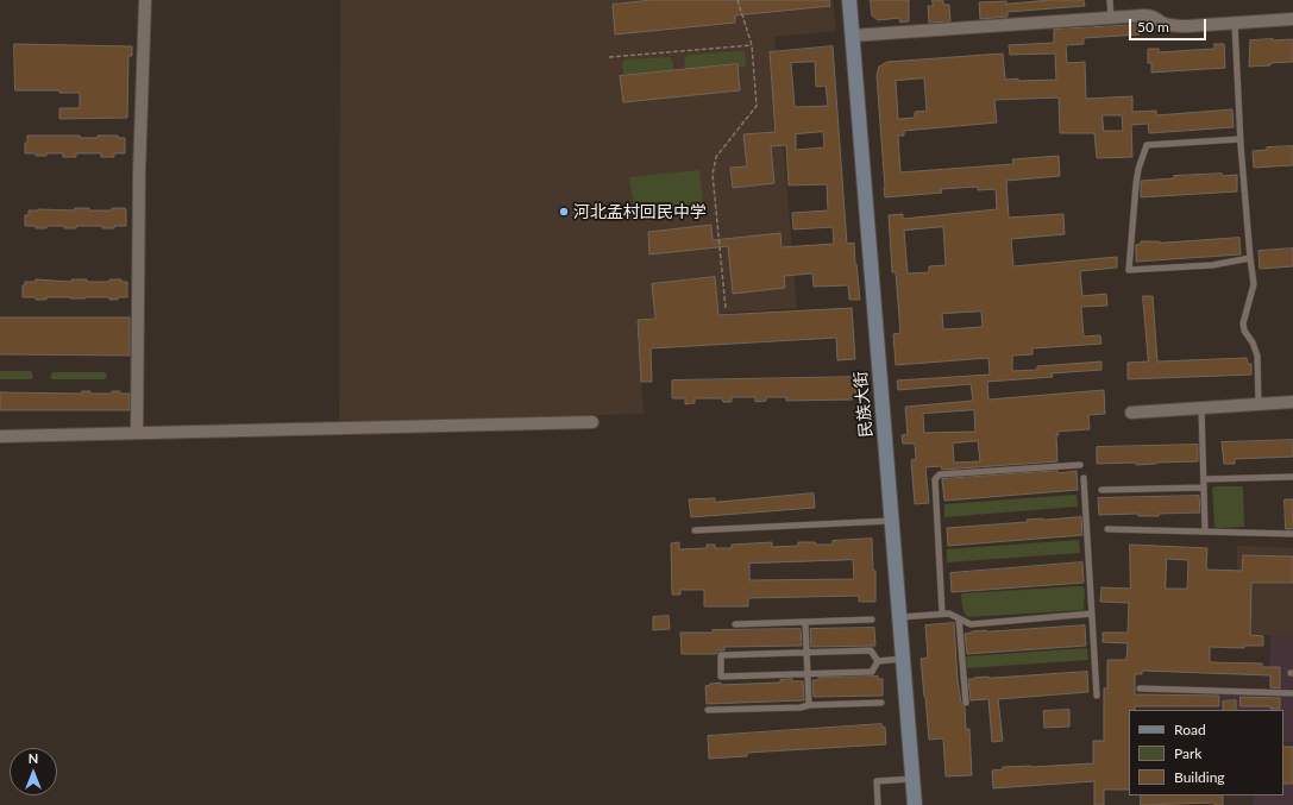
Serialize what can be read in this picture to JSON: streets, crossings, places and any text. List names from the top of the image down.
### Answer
{
  "streets": {
    "main road": ["民族大街"]
  },
  "places": ["河北孟村回民中学"],
  "legend": ["Road", "Park", "Building"],
  "scale_bar": "50 m",
  "north": "top"
}
